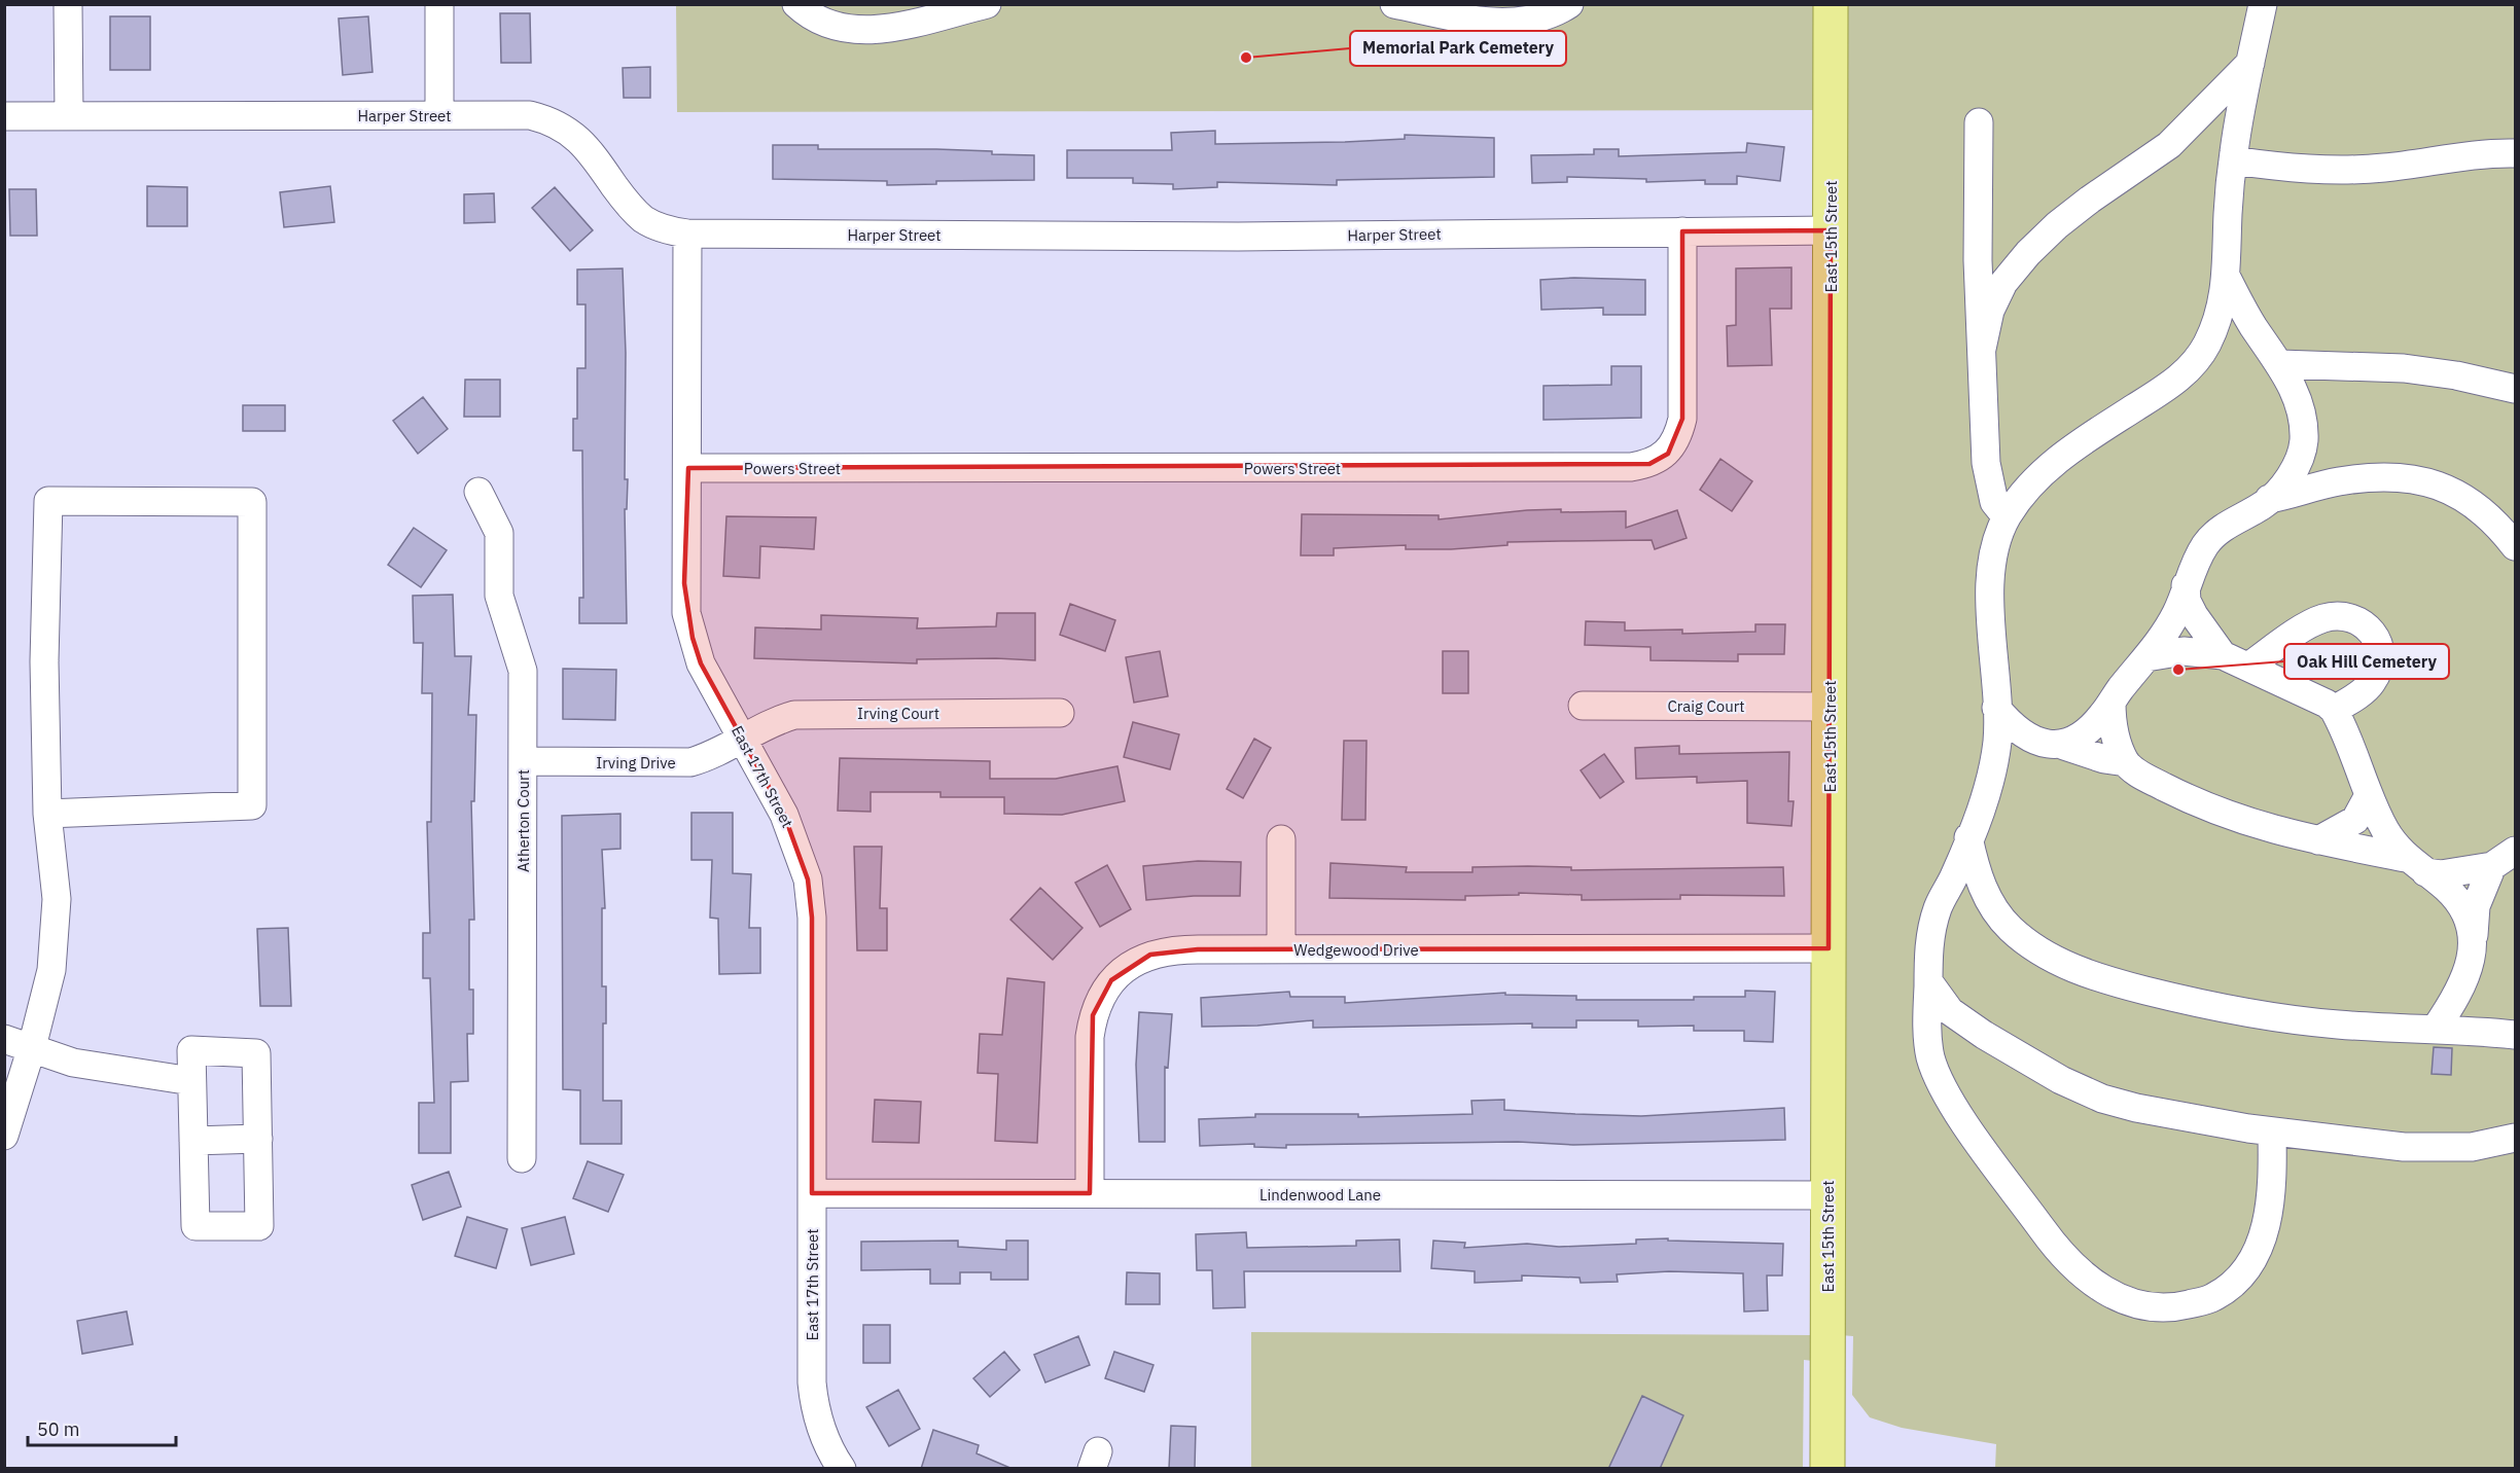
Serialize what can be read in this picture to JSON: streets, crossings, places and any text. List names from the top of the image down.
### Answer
{
  "streets": {
    "main road": ["East 15th Street"],
    "street": [
      "Harper Street",
      "Powers Street",
      "Craig Court",
      "Irving Court",
      "Irving Drive",
      "East 17th Street",
      "Atherton Court",
      "Wedgewood Drive",
      "Lindenwood Lane"
    ]
  },
  "crossings": [
    ["Harper Street", "East 15th Street"],
    ["Harper Street", "Powers Street"],
    ["Harper Street", "East 17th Street"],
    ["East 15th Street", "Craig Court"],
    ["East 15th Street", "Wedgewood Drive"],
    ["East 15th Street", "Lindenwood Lane"],
    ["Powers Street", "East 17th Street"],
    ["Irving Court", "Irving Drive"],
    ["Irving Court", "East 17th Street"],
    ["Irving Drive", "East 17th Street"],
    ["Irving Drive", "Atherton Court"],
    ["East 17th Street", "Lindenwood Lane"],
    ["Wedgewood Drive", "Lindenwood Lane"]
  ],
  "places": ["Memorial Park Cemetery", "Oak Hill Cemetery"],
  "scale_bar": "50 m"
}
